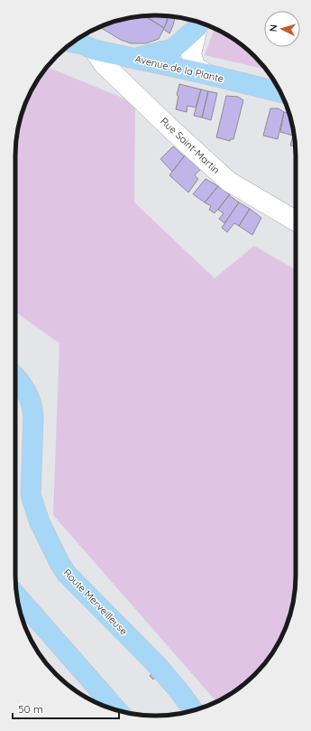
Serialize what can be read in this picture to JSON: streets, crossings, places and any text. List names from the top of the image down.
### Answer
{
  "streets": {
    "main road": ["Avenue de la Plante", "Route Merveilleuse"],
    "street": ["Rue Saint-Martin"]
  },
  "crossings": [
    ["Avenue de la Plante", "Rue Saint-Martin"]
  ],
  "scale_bar": "50 m",
  "north": "left"
}
